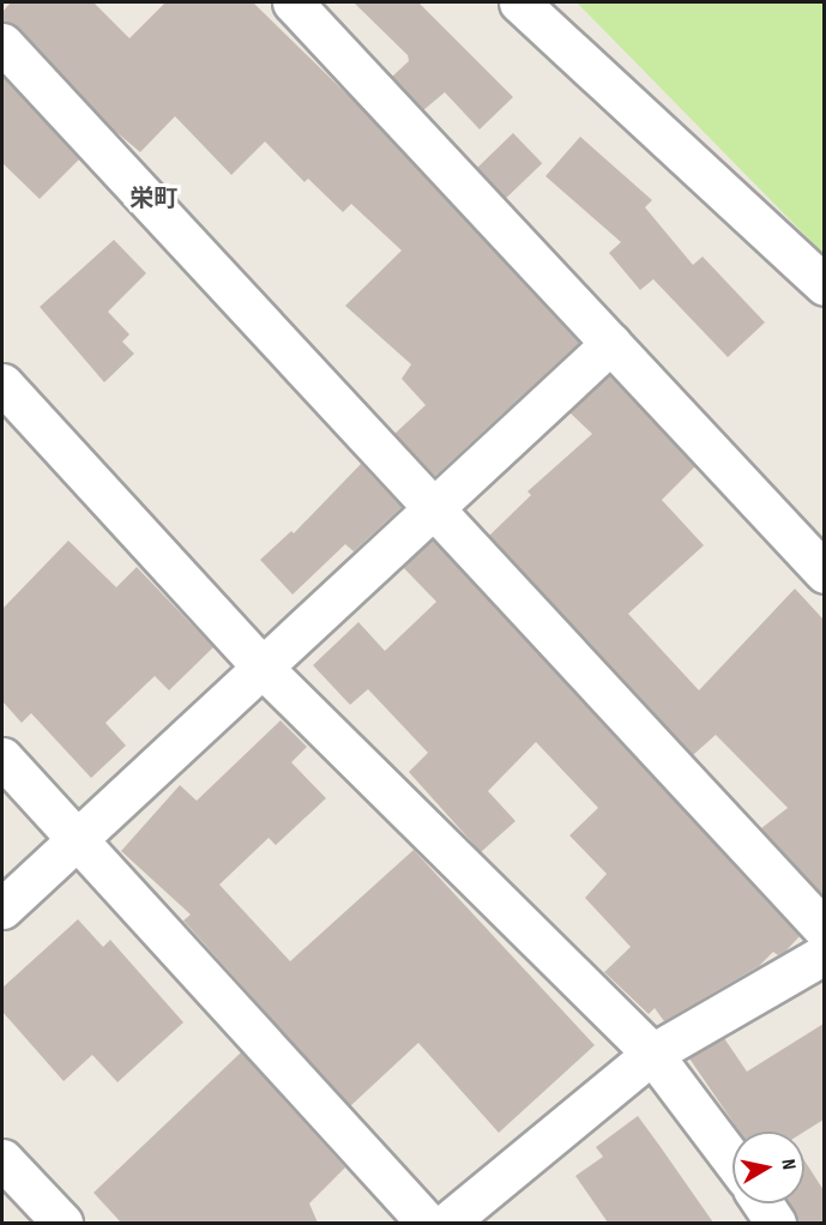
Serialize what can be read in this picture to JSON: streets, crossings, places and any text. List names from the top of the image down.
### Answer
{
  "districts": ["栄町"],
  "north": "right"
}
